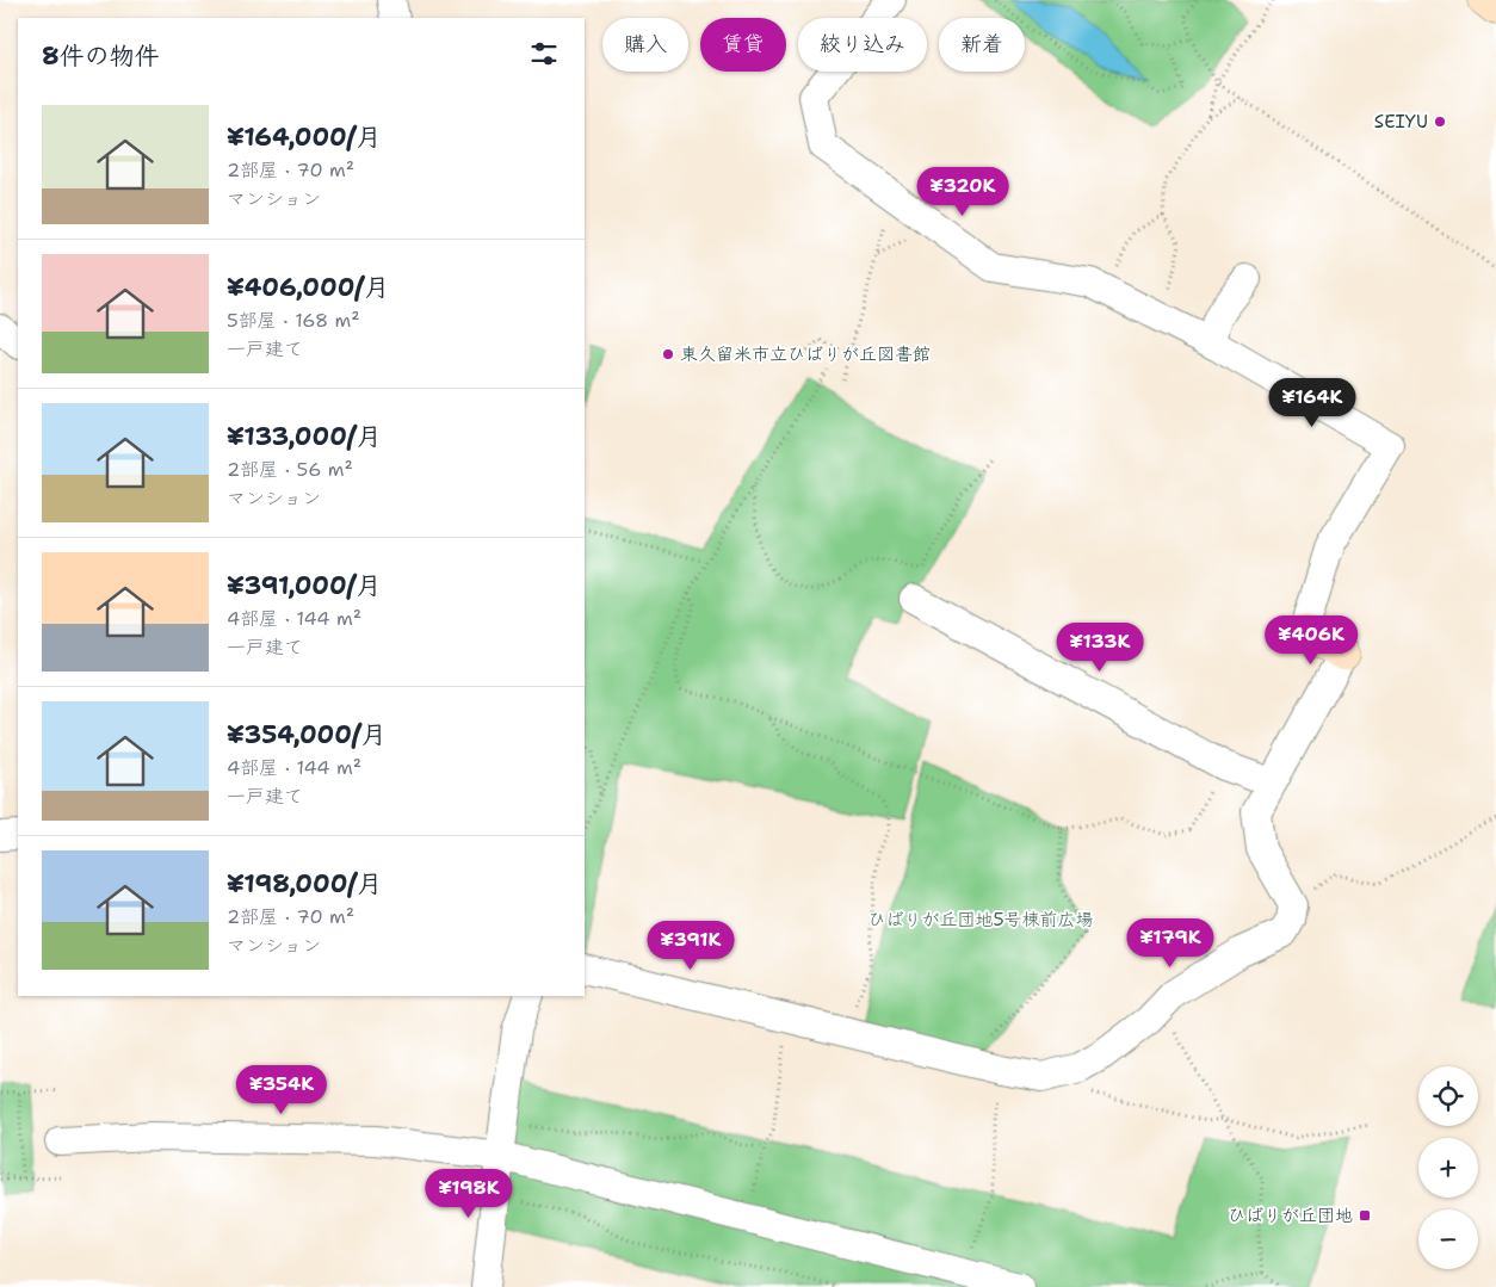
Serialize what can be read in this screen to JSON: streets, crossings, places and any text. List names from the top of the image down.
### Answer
{
  "parks": ["ひばりが丘団地5号棟前広場"],
  "places": {
    "other": ["SEIYU", "東久留米市立ひばりが丘図書館"],
    "transit": ["ひばりが丘団地"]
  },
  "page": {
    "chip": [
      "購入",
      "賃貸",
      "絞り込み",
      "新着"
    ],
    "heading": "8件の物件",
    "list": [
      {
        "name": "¥164,000/月",
        "note": "2部屋 · 70 m² · マンション"
      },
      {
        "name": "¥406,000/月",
        "note": "5部屋 · 168 m² · 一戸建て"
      },
      {
        "name": "¥133,000/月",
        "note": "2部屋 · 56 m² · マンション"
      },
      {
        "name": "¥391,000/月",
        "note": "4部屋 · 144 m² · 一戸建て"
      },
      {
        "name": "¥354,000/月",
        "note": "4部屋 · 144 m² · 一戸建て"
      },
      {
        "name": "¥198,000/月",
        "note": "2部屋 · 70 m² · マンション"
      }
    ],
    "price": [
      "¥320K",
      "¥164K",
      "¥406K",
      "¥133K",
      "¥179K",
      "¥391K",
      "¥354K",
      "¥198K"
    ],
    "map_buttons": ["+", "−"]
  }
}
